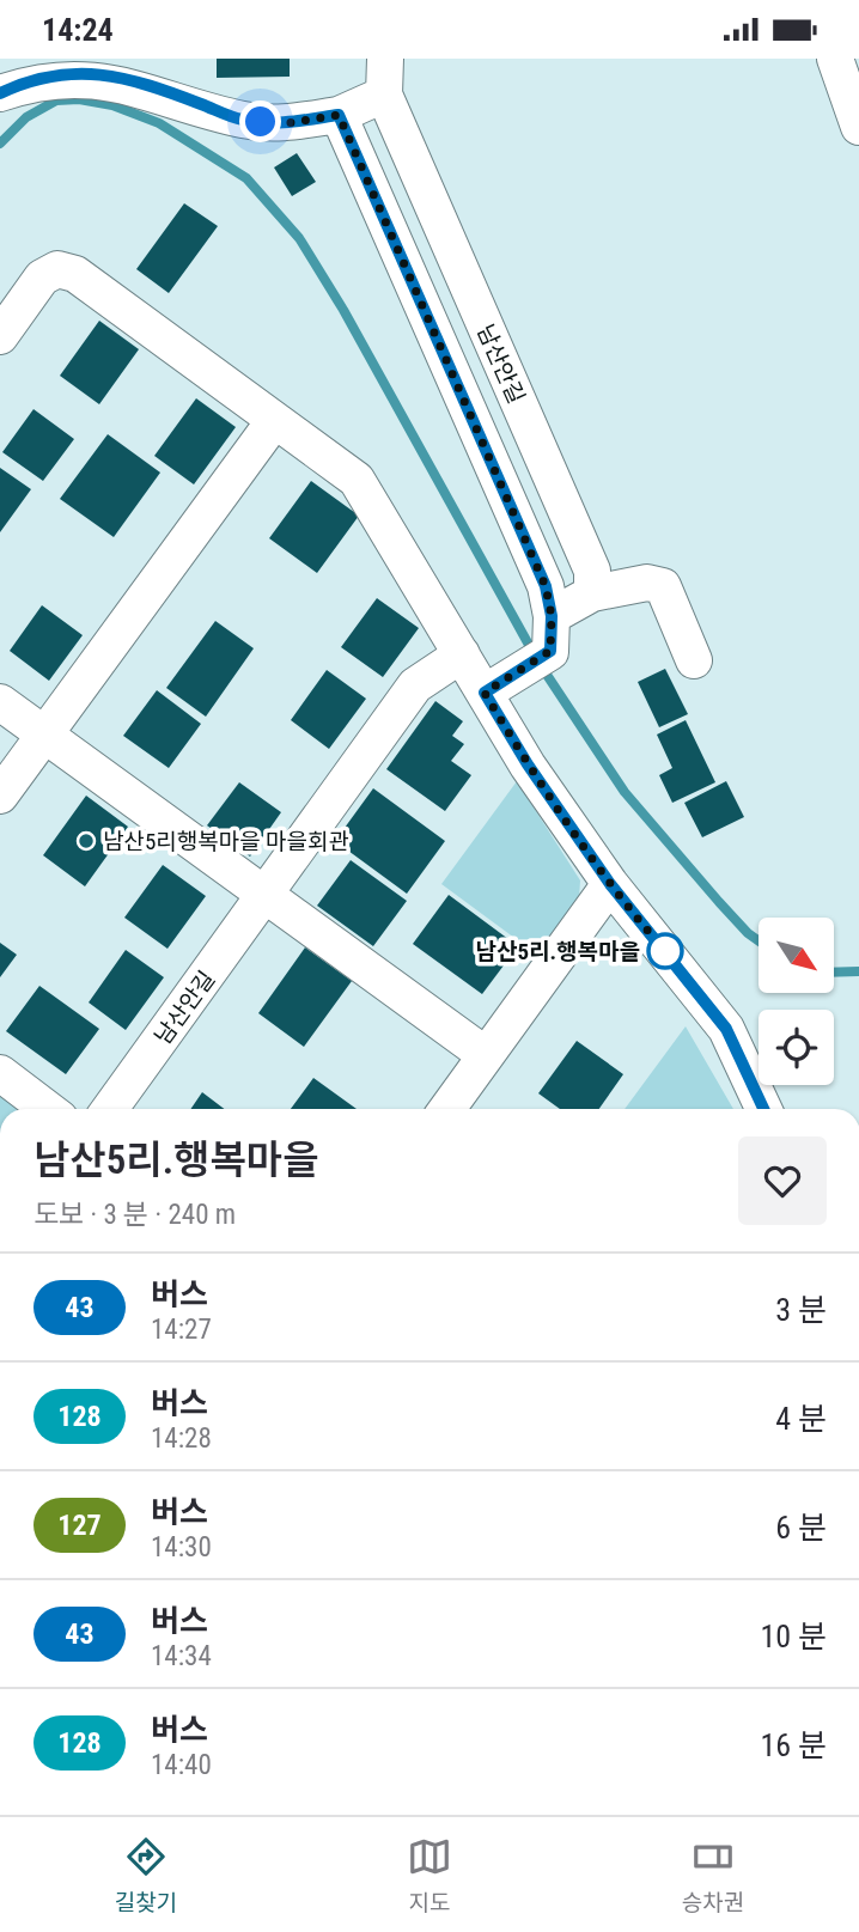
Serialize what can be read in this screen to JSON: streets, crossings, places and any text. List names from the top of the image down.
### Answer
{
  "streets": {
    "street": ["남산안길"]
  },
  "places": ["남산5리행복마을 마을회관", "남산5리.행복마을"],
  "lines": ["bus line 43"],
  "north": "bottom right",
  "page": {
    "status": "14:24",
    "heading": ["남산5리.행복마을", "도보 · 3 분 · 240 m"],
    "list": [
      {
        "mark": "43",
        "name": "버스",
        "note": "14:27",
        "value": "3 분"
      },
      {
        "mark": "128",
        "name": "버스",
        "note": "14:28",
        "value": "4 분"
      },
      {
        "mark": "127",
        "name": "버스",
        "note": "14:30",
        "value": "6 분"
      },
      {
        "mark": "43",
        "name": "버스",
        "note": "14:34",
        "value": "10 분"
      },
      {
        "mark": "128",
        "name": "버스",
        "note": "14:40",
        "value": "16 분"
      }
    ],
    "tabs": ["길찾기", "지도", "승차권"]
  }
}
